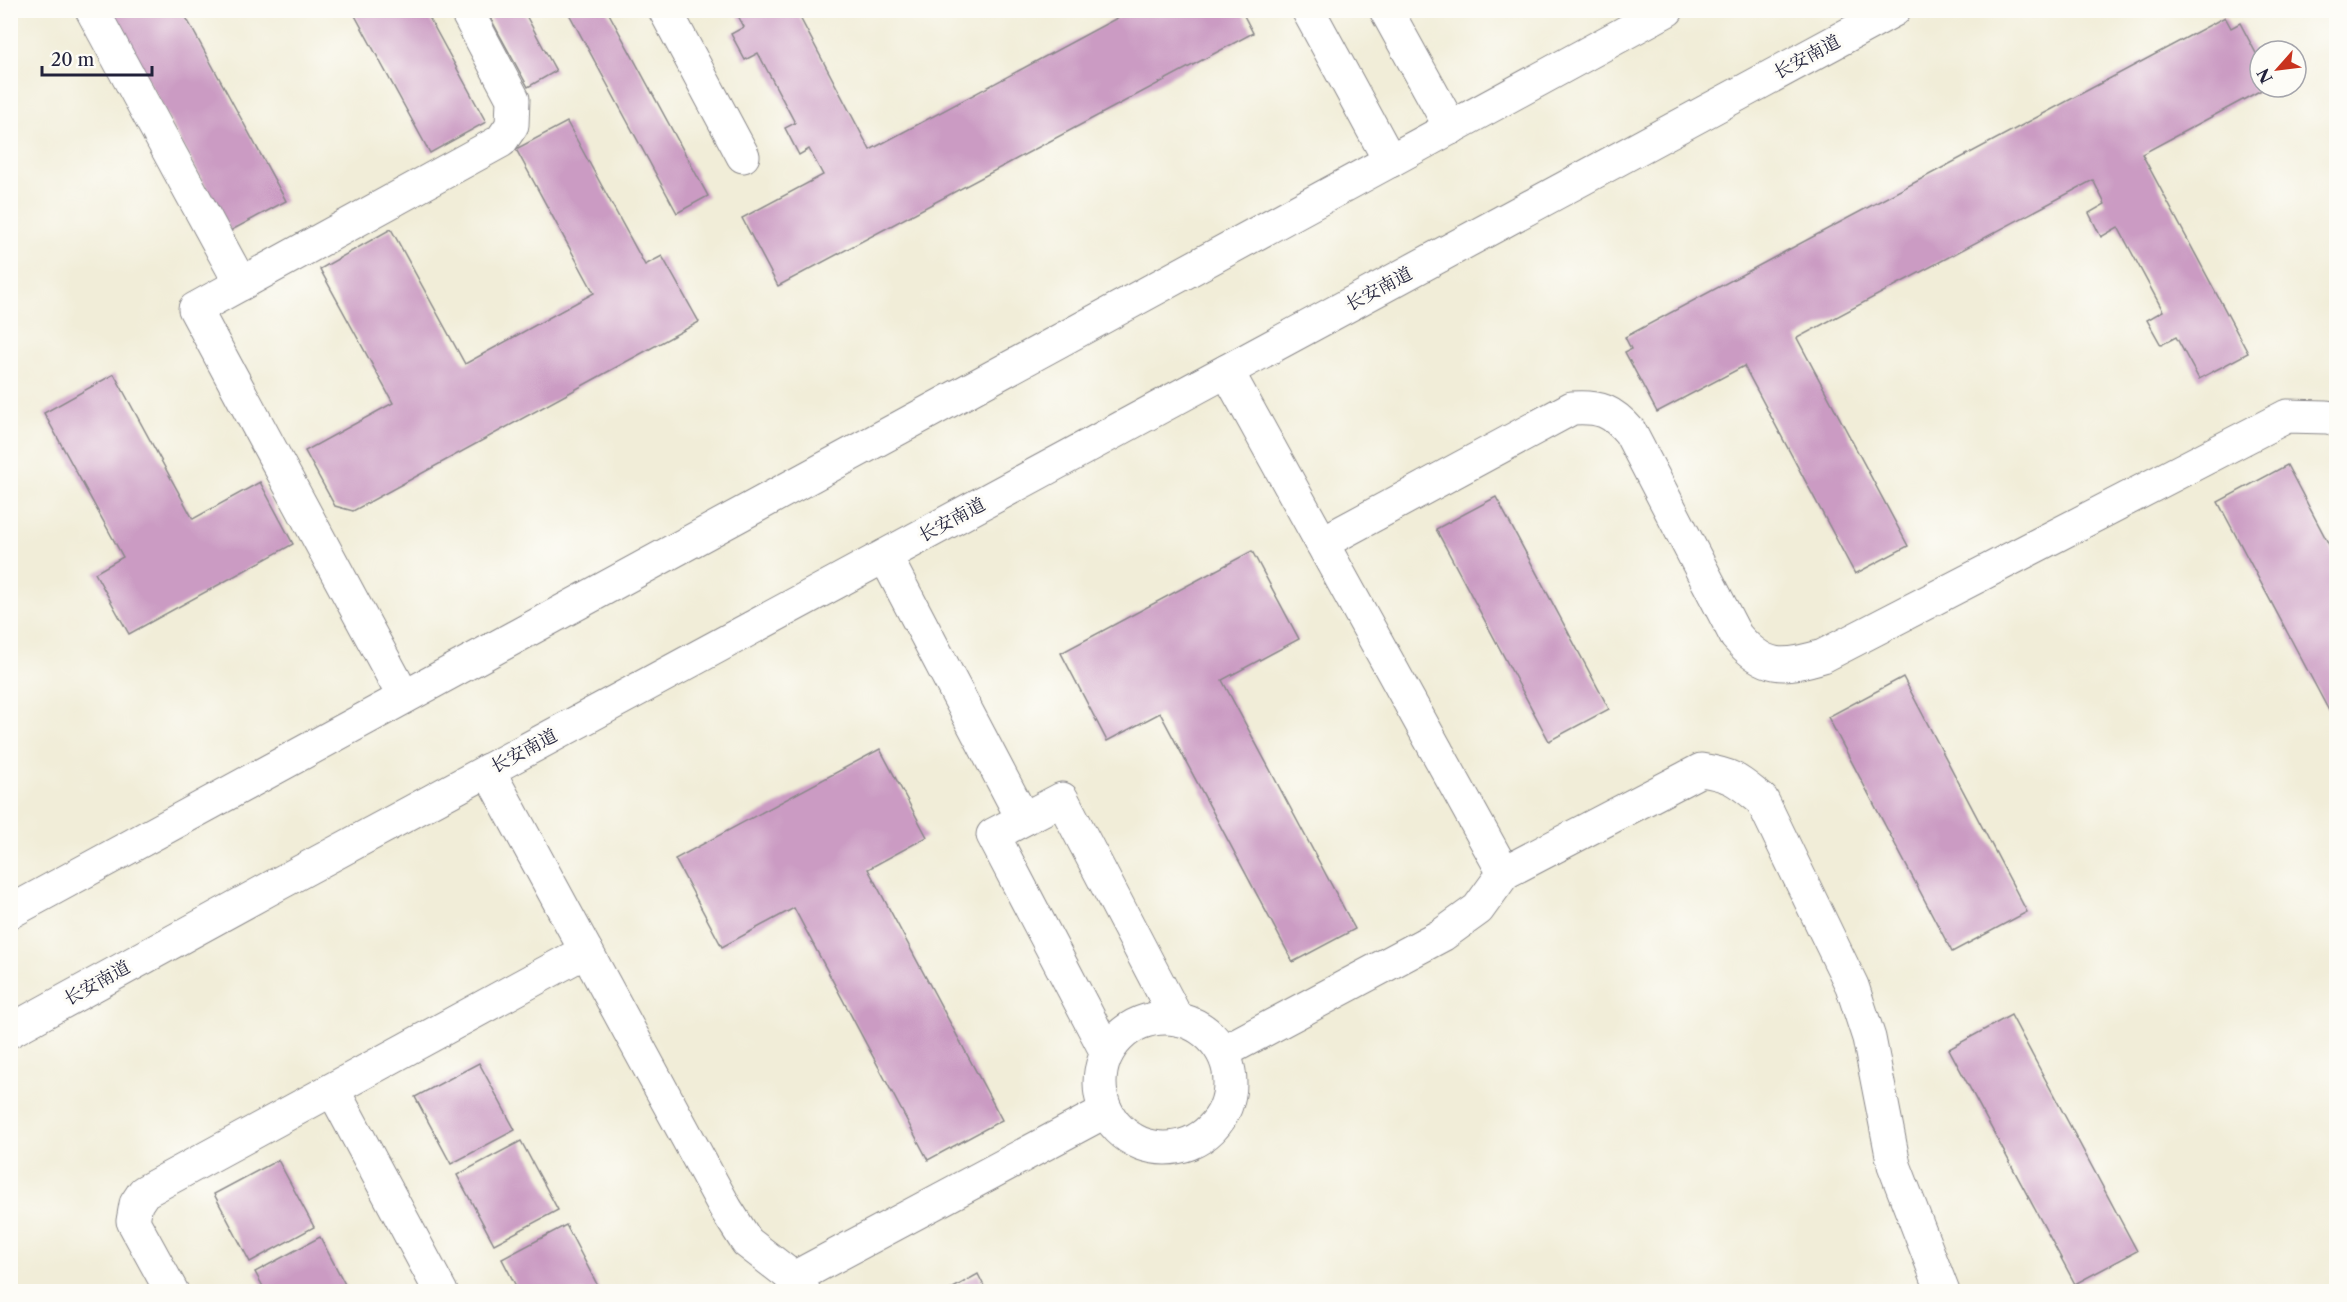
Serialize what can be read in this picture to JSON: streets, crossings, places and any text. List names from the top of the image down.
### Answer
{
  "streets": {
    "main road": ["长安南道"]
  },
  "scale_bar": "20 m",
  "north": "bottom left"
}
